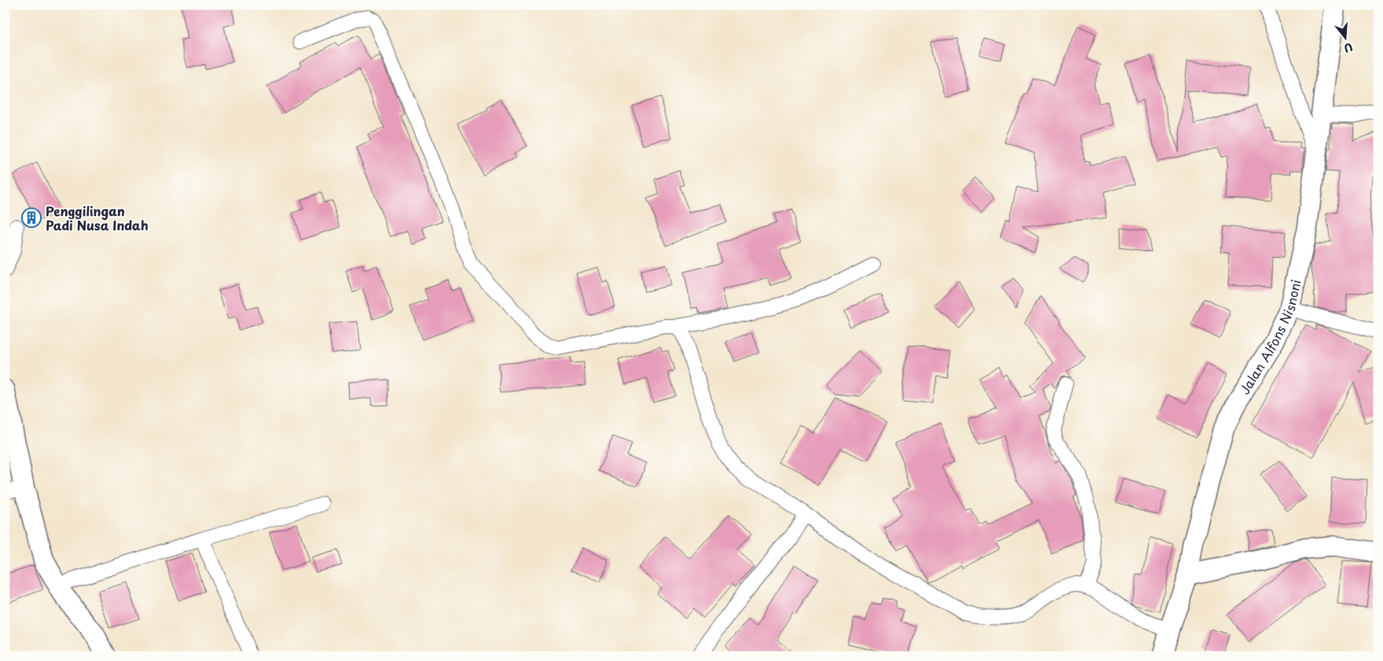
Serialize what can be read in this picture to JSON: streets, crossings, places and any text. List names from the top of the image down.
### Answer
{
  "streets": {
    "main road": ["Jalan Alfons Nisnoni"]
  },
  "places": {
    "building": ["Penggilingan Padi Nusa Indah"]
  },
  "north": "bottom"
}
